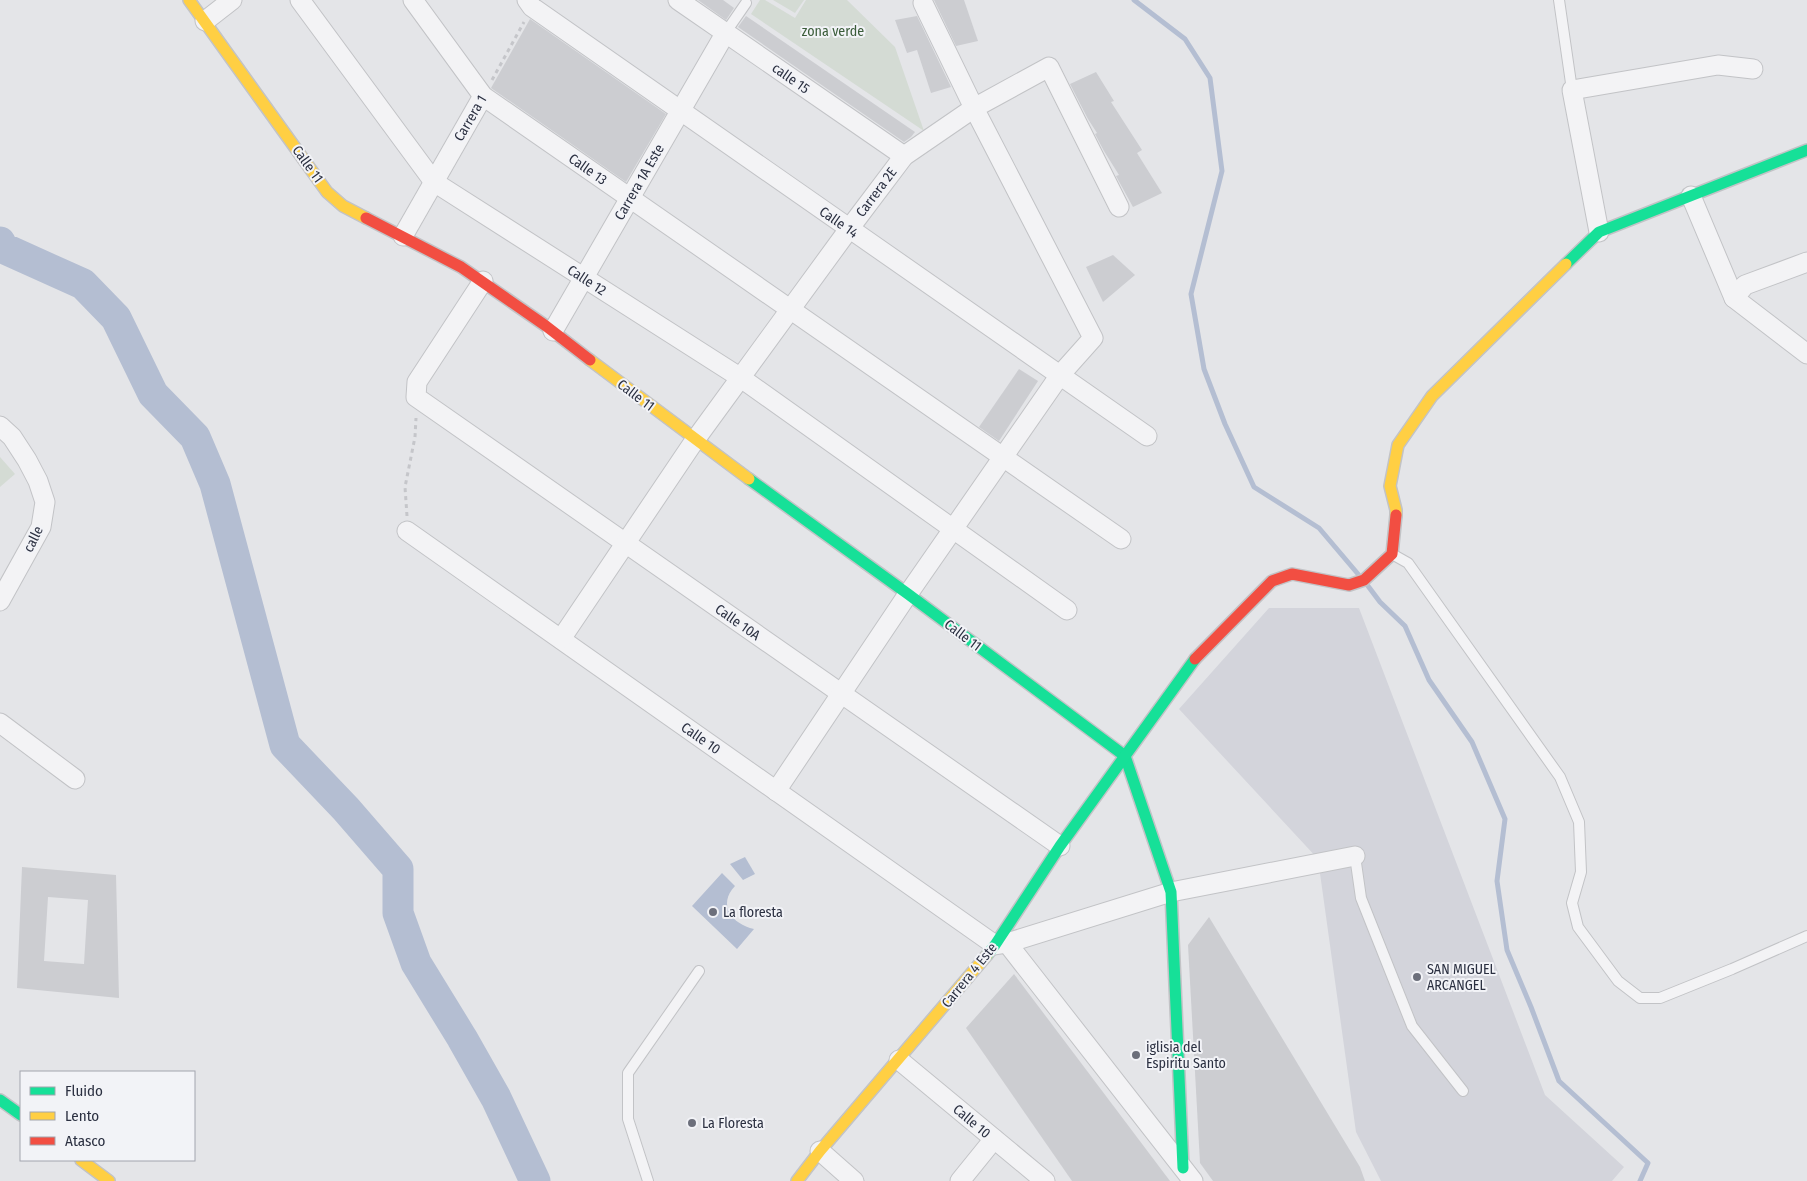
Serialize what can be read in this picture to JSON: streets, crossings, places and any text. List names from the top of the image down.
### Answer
{
  "streets": {
    "street": [
      "calle 15",
      "Carrera 1",
      "Calle 11",
      "Calle 13",
      "Carrera 1A Este",
      "Carrera 2E",
      "Calle 14",
      "Calle 12",
      "calle",
      "Calle 10A",
      "Calle 10",
      "Carrera 4 Este"
    ]
  },
  "crossings": [
    ["calle 15", "Carrera 1A Este"],
    ["calle 15", "Carrera 2E"],
    ["Carrera 1", "Calle 11"],
    ["Carrera 1", "Calle 13"],
    ["Carrera 1", "Calle 14"],
    ["Carrera 1", "Calle 12"],
    ["Calle 11", "Carrera 1A Este"],
    ["Calle 11", "Carrera 2E"],
    ["Calle 11", "Carrera 4 Este"],
    ["Calle 13", "Carrera 1A Este"],
    ["Calle 13", "Carrera 2E"],
    ["Carrera 1A Este", "Calle 14"],
    ["Carrera 1A Este", "Calle 12"],
    ["Carrera 2E", "Calle 14"],
    ["Carrera 2E", "Calle 12"],
    ["Carrera 2E", "Calle 10A"],
    ["Carrera 2E", "Calle 10"],
    ["Calle 10A", "Carrera 4 Este"],
    ["Calle 10", "Carrera 4 Este"]
  ],
  "parks": ["zona verde"],
  "places": [
    "La floresta",
    "SAN MIGUEL ARCANGEL",
    "iglisia del Espiritu Santo",
    "La Floresta"
  ],
  "legend": ["Fluido", "Lento", "Atasco"]
}
